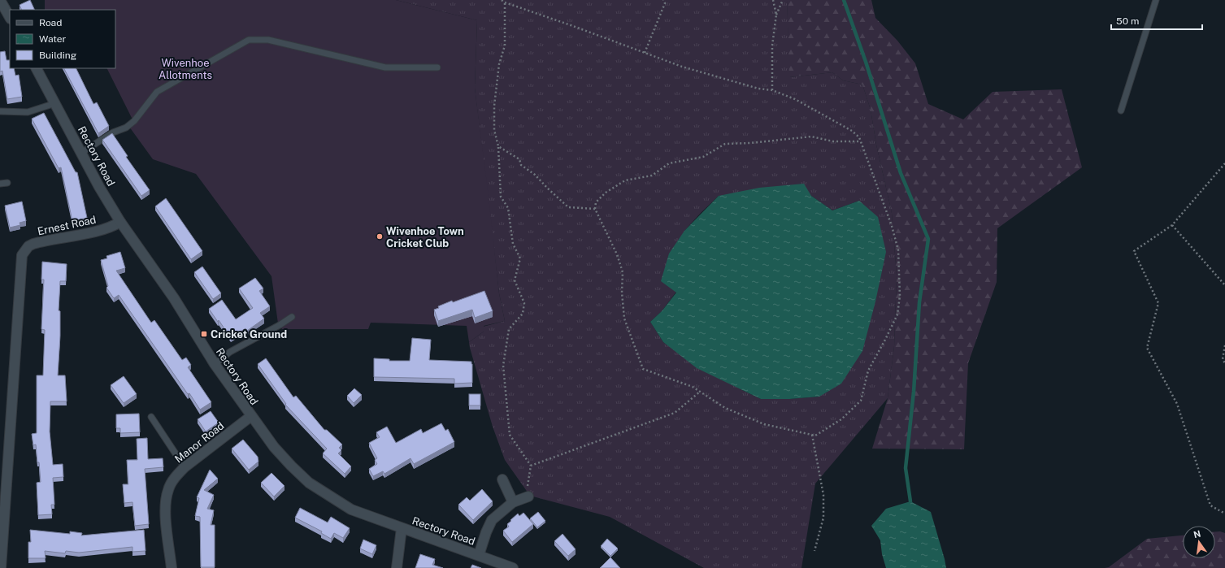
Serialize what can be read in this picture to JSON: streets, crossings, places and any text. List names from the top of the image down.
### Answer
{
  "streets": {
    "street": ["Rectory Road", "Ernest Road", "Manor Road"]
  },
  "crossings": [
    ["Rectory Road", "Ernest Road"],
    ["Rectory Road", "Manor Road"]
  ],
  "parks": ["Wivenhoe Allotments"],
  "places": {
    "other": ["Wivenhoe Town Cricket Club"],
    "transit": ["Cricket Ground"]
  },
  "legend": ["Road", "Water", "Building"],
  "scale_bar": "50 m",
  "north": "top"
}
